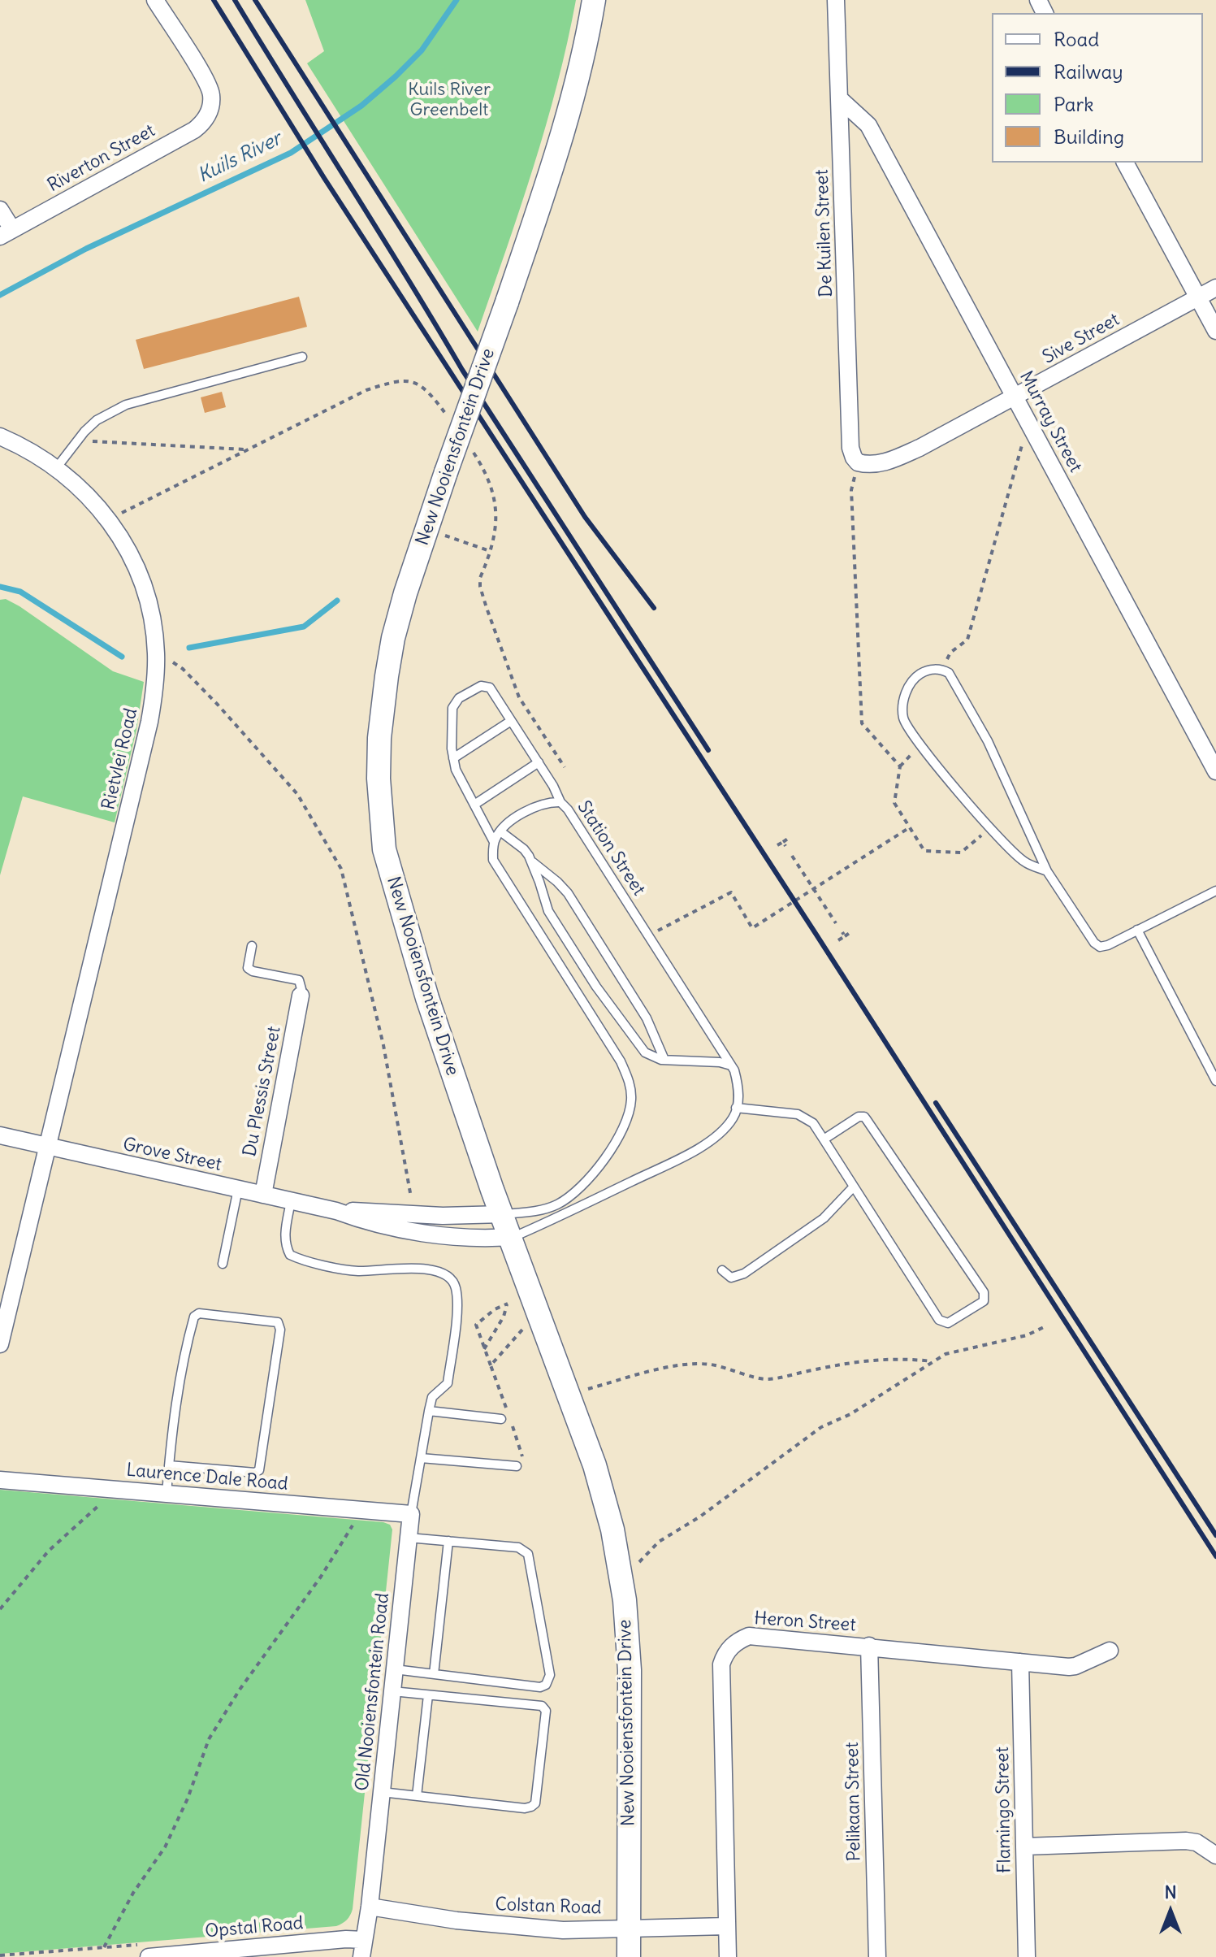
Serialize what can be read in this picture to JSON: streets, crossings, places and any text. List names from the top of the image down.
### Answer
{
  "streets": {
    "street": [
      "Riverton Street",
      "De Kuilen Street",
      "Sive Street",
      "Murray Street",
      "New Nooiensfontein Drive",
      "Rietvlei Road",
      "Du Plessis Street",
      "Grove Street",
      "Laurence Dale Road",
      "Heron Street",
      "Old Nooiensfontein Road",
      "Pelikaan Street",
      "Flamingo Street",
      "Colstan Road",
      "Opstal Road"
    ],
    "lane": ["Station Street"]
  },
  "crossings": [
    ["De Kuilen Street", "Sive Street"],
    ["De Kuilen Street", "Murray Street"],
    ["Sive Street", "Murray Street"],
    ["New Nooiensfontein Drive", "Grove Street"],
    ["New Nooiensfontein Drive", "Colstan Road"],
    ["Rietvlei Road", "Grove Street"],
    ["Du Plessis Street", "Grove Street"],
    ["Laurence Dale Road", "Old Nooiensfontein Road"],
    ["Heron Street", "Pelikaan Street"],
    ["Heron Street", "Flamingo Street"],
    ["Heron Street", "Colstan Road"],
    ["Old Nooiensfontein Road", "Colstan Road"],
    ["Old Nooiensfontein Road", "Opstal Road"]
  ],
  "water": ["Kuils River"],
  "parks": ["Kuils River Greenbelt"],
  "legend": [
    "Road",
    "Railway",
    "Park",
    "Building"
  ],
  "north": "top"
}
